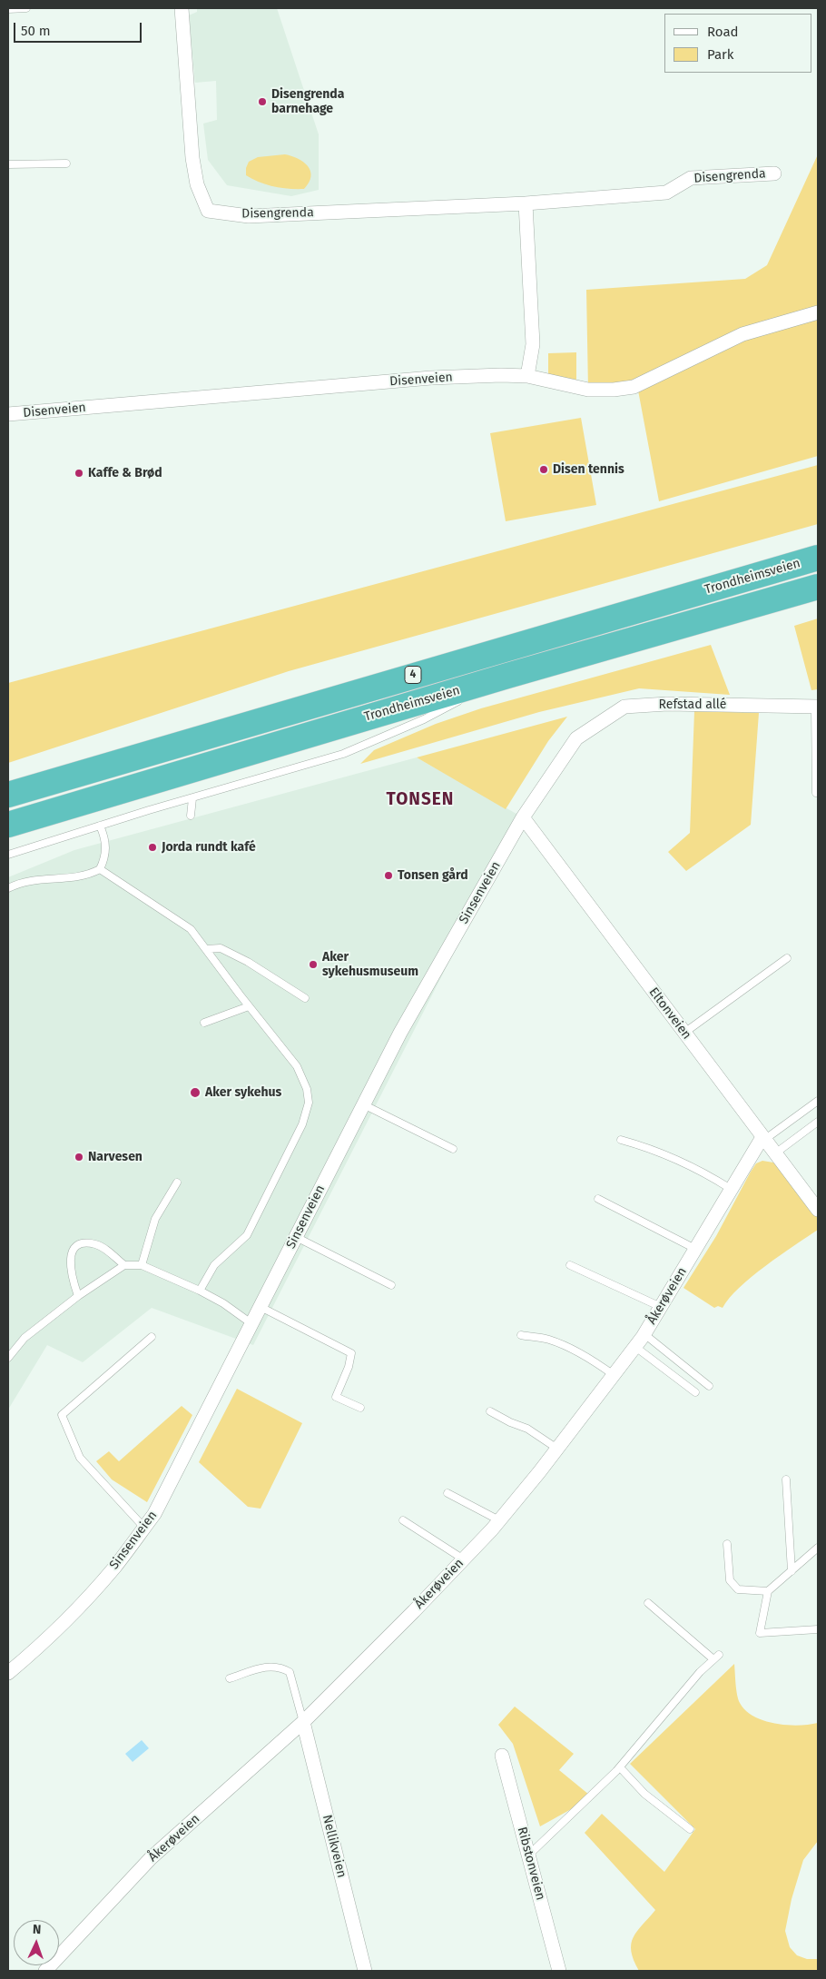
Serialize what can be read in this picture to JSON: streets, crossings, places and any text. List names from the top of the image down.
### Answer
{
  "streets": {
    "highway": ["Trondheimsveien", "4"],
    "street": [
      "Disengrenda",
      "Disenveien",
      "Refstad allé",
      "Sinsenveien",
      "Eltonveien",
      "Åkerøveien",
      "Nellikveien",
      "Ribstonveien"
    ]
  },
  "crossings": [
    ["Refstad allé", "Sinsenveien"],
    ["Sinsenveien", "Eltonveien"],
    ["Eltonveien", "Åkerøveien"],
    ["Åkerøveien", "Nellikveien"]
  ],
  "districts": ["TONSEN"],
  "places": [
    "Disengrenda barnehage",
    "Disen tennis",
    "Kaffe & Brød",
    "Jorda rundt kafé",
    "Tonsen gård",
    "Aker sykehusmuseum",
    "Aker sykehus",
    "Narvesen"
  ],
  "legend": ["Road", "Park"],
  "scale_bar": "50 m",
  "north": "top"
}
